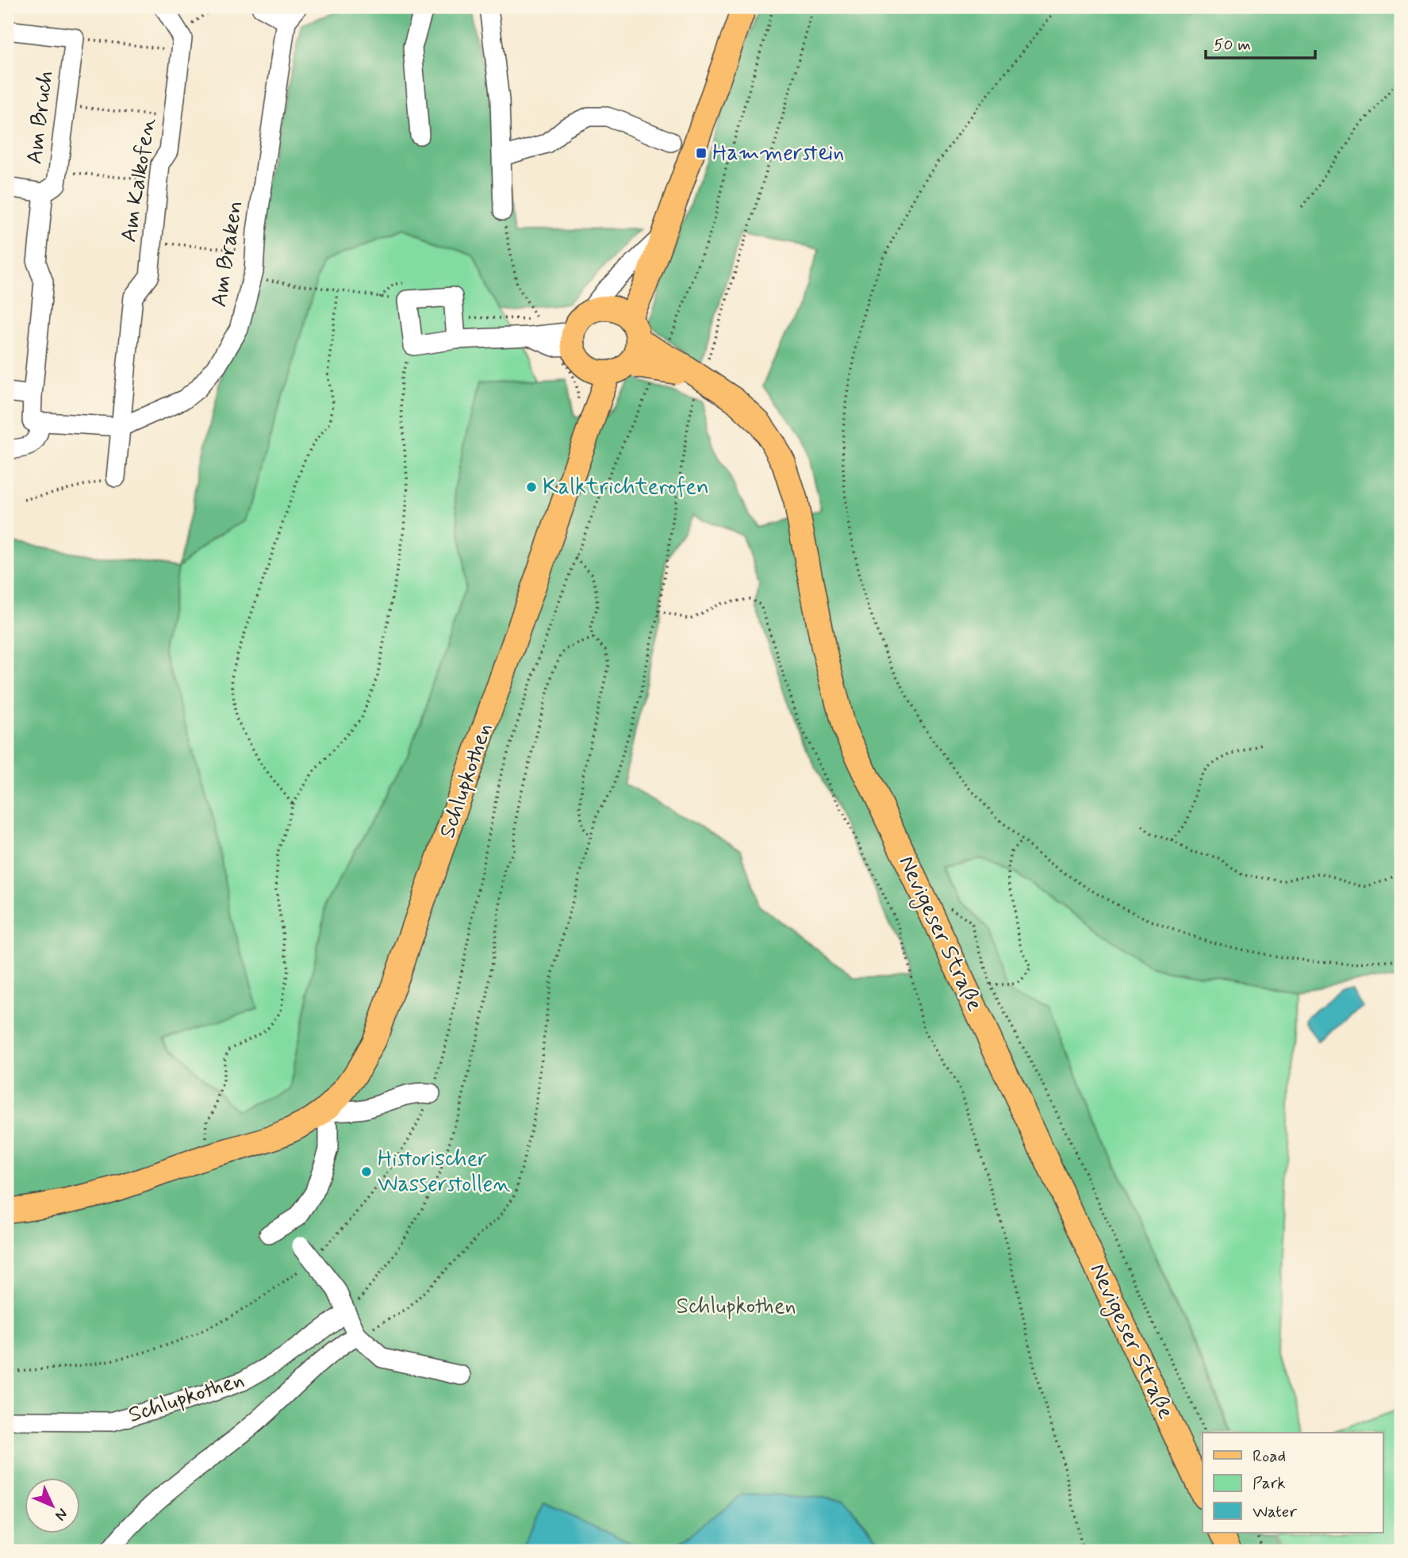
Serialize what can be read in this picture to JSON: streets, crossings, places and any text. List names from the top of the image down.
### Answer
{
  "streets": {
    "main road": ["Schlupkothen", "Nevigeser Straße"],
    "street": ["Am Bruch", "Am Kalkofen", "Am Braken"]
  },
  "crossings": [
    ["Am Kalkofen", "Am Braken"],
    ["Schlupkothen", "Nevigeser Straße"]
  ],
  "parks": ["Schlupkothen"],
  "places": {
    "transit": ["Hammerstein"],
    "other": ["Kalktrichterofen", "Historischer Wasserstollen"]
  },
  "legend": ["Road", "Park", "Water"],
  "scale_bar": "50 m",
  "north": "bottom right"
}
